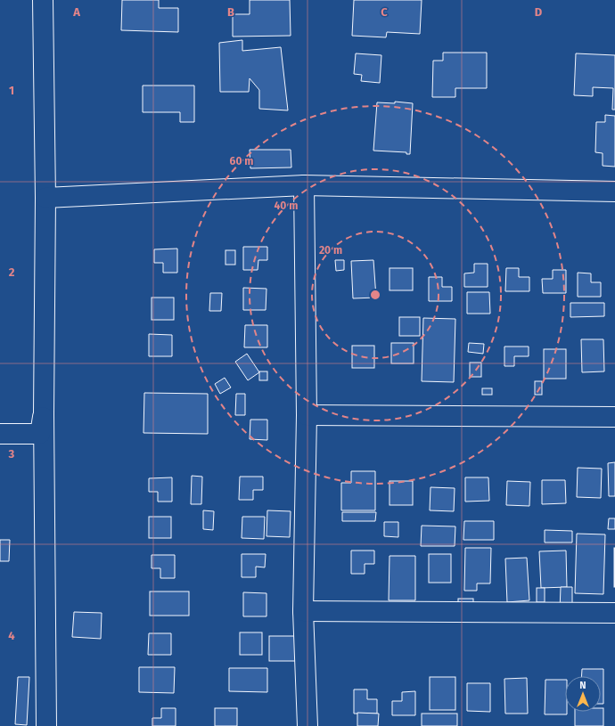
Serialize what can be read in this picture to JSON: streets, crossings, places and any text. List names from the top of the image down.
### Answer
{
  "north": "top",
  "grid": {
    "columns": [
      "A",
      "B",
      "C",
      "D"
    ],
    "rows": [
      "1",
      "2",
      "3",
      "4"
    ]
  },
  "rings": ["60 m", "40 m", "20 m"]
}
